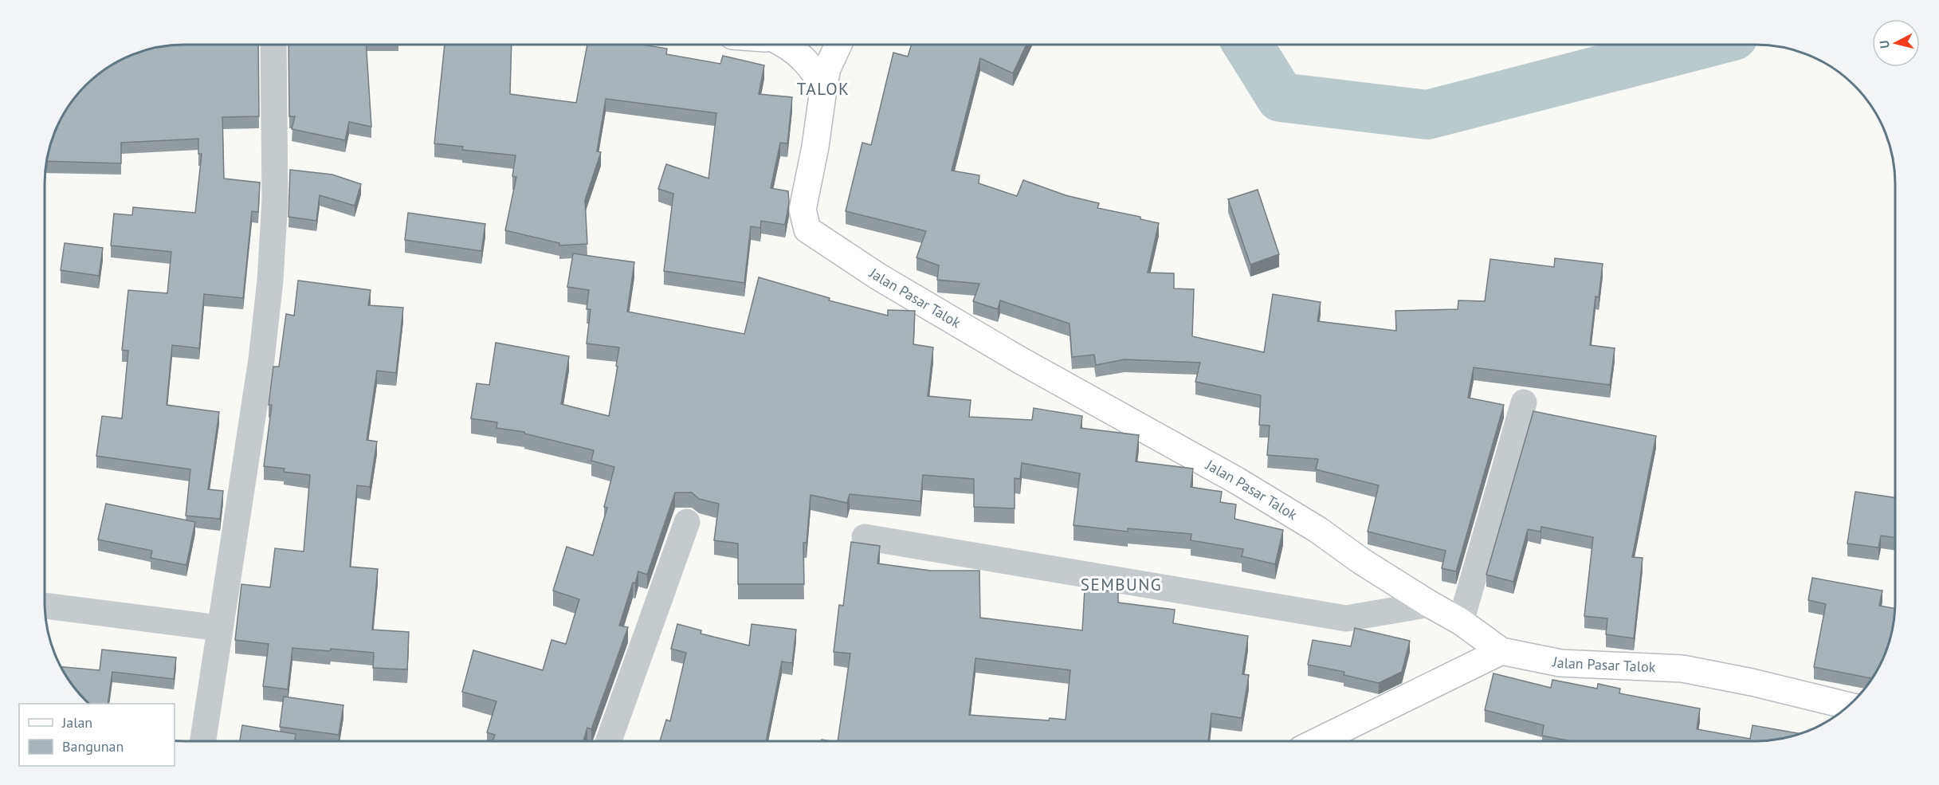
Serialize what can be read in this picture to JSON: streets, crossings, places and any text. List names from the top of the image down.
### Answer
{
  "streets": {
    "main road": ["Jalan Pasar Talok"]
  },
  "districts": ["TALOK", "SEMBUNG"],
  "legend": ["Jalan", "Bangunan"],
  "north": "left"
}
